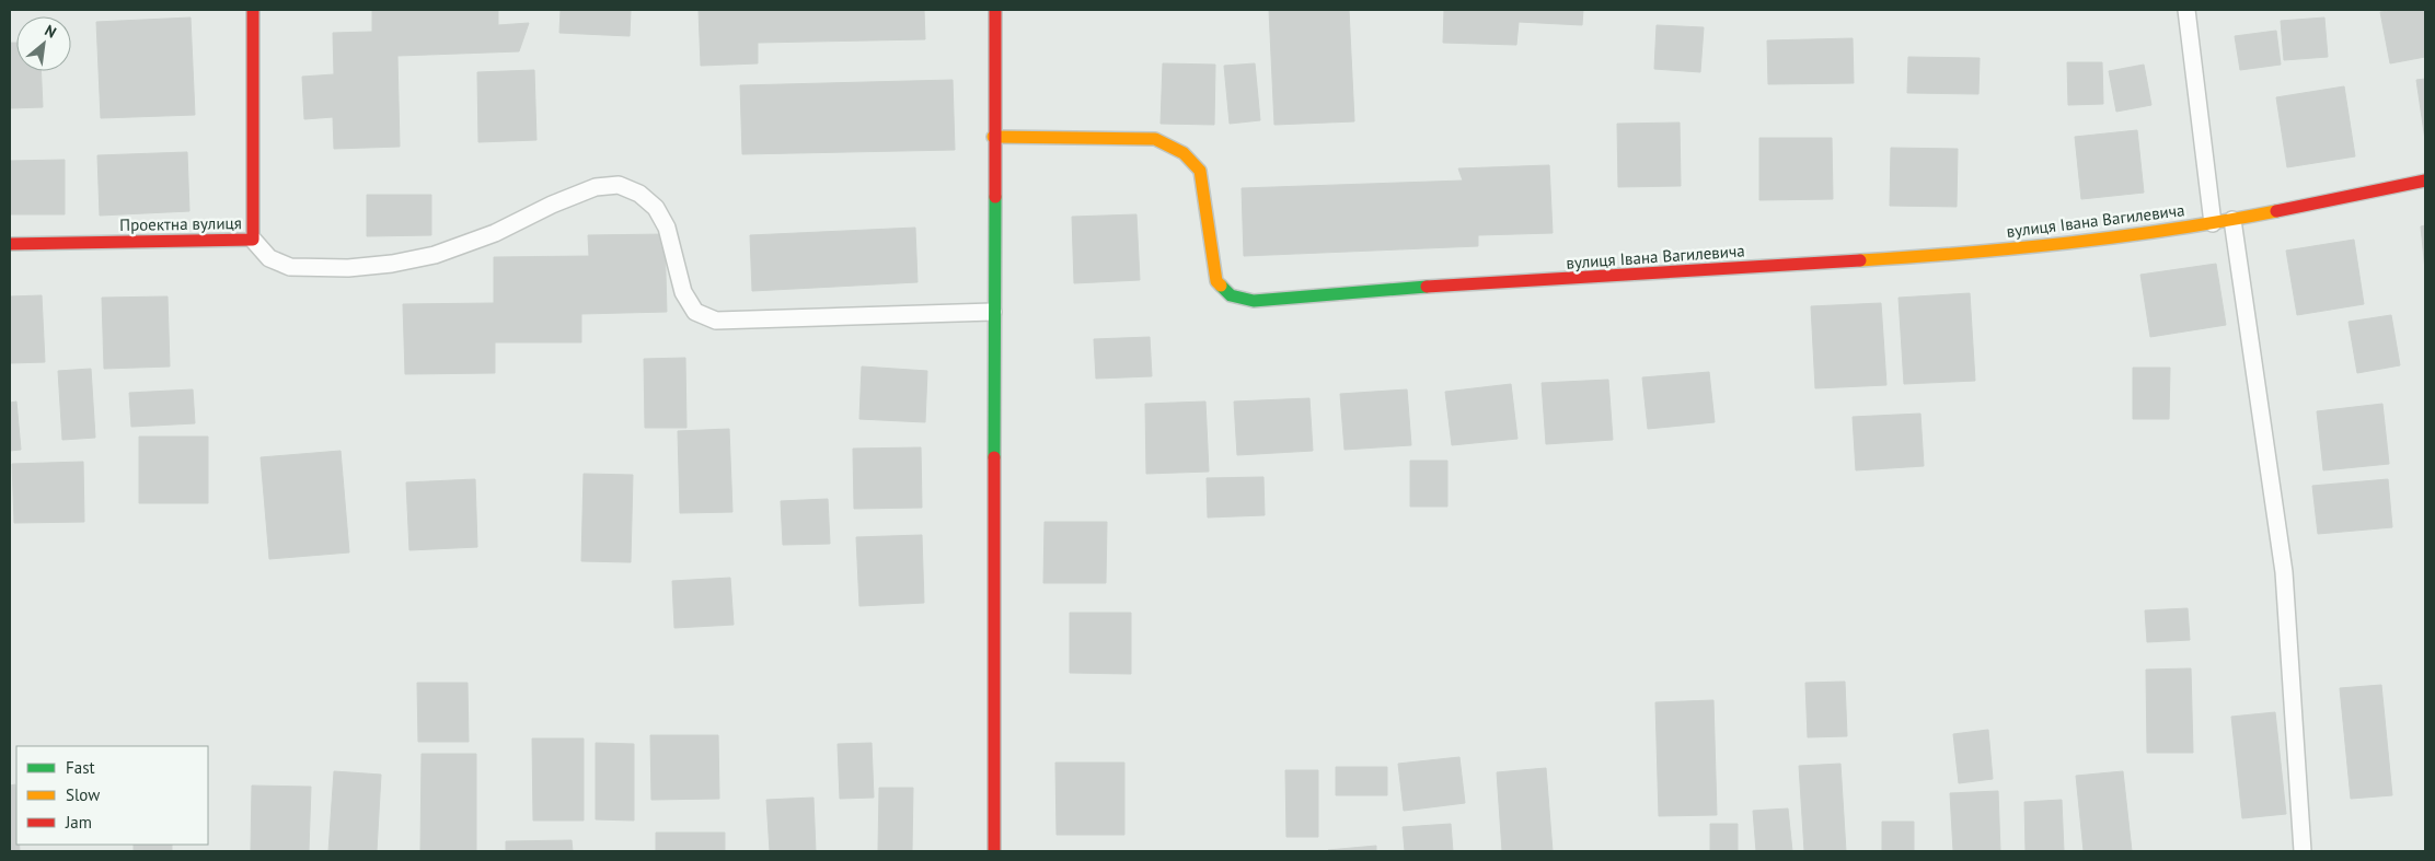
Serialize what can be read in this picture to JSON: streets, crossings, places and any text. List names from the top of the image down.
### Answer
{
  "streets": {
    "street": ["вулиця Івана Вагилевича", "Проектна вулиця"]
  },
  "legend": ["Fast", "Slow", "Jam"],
  "north": "top right"
}
